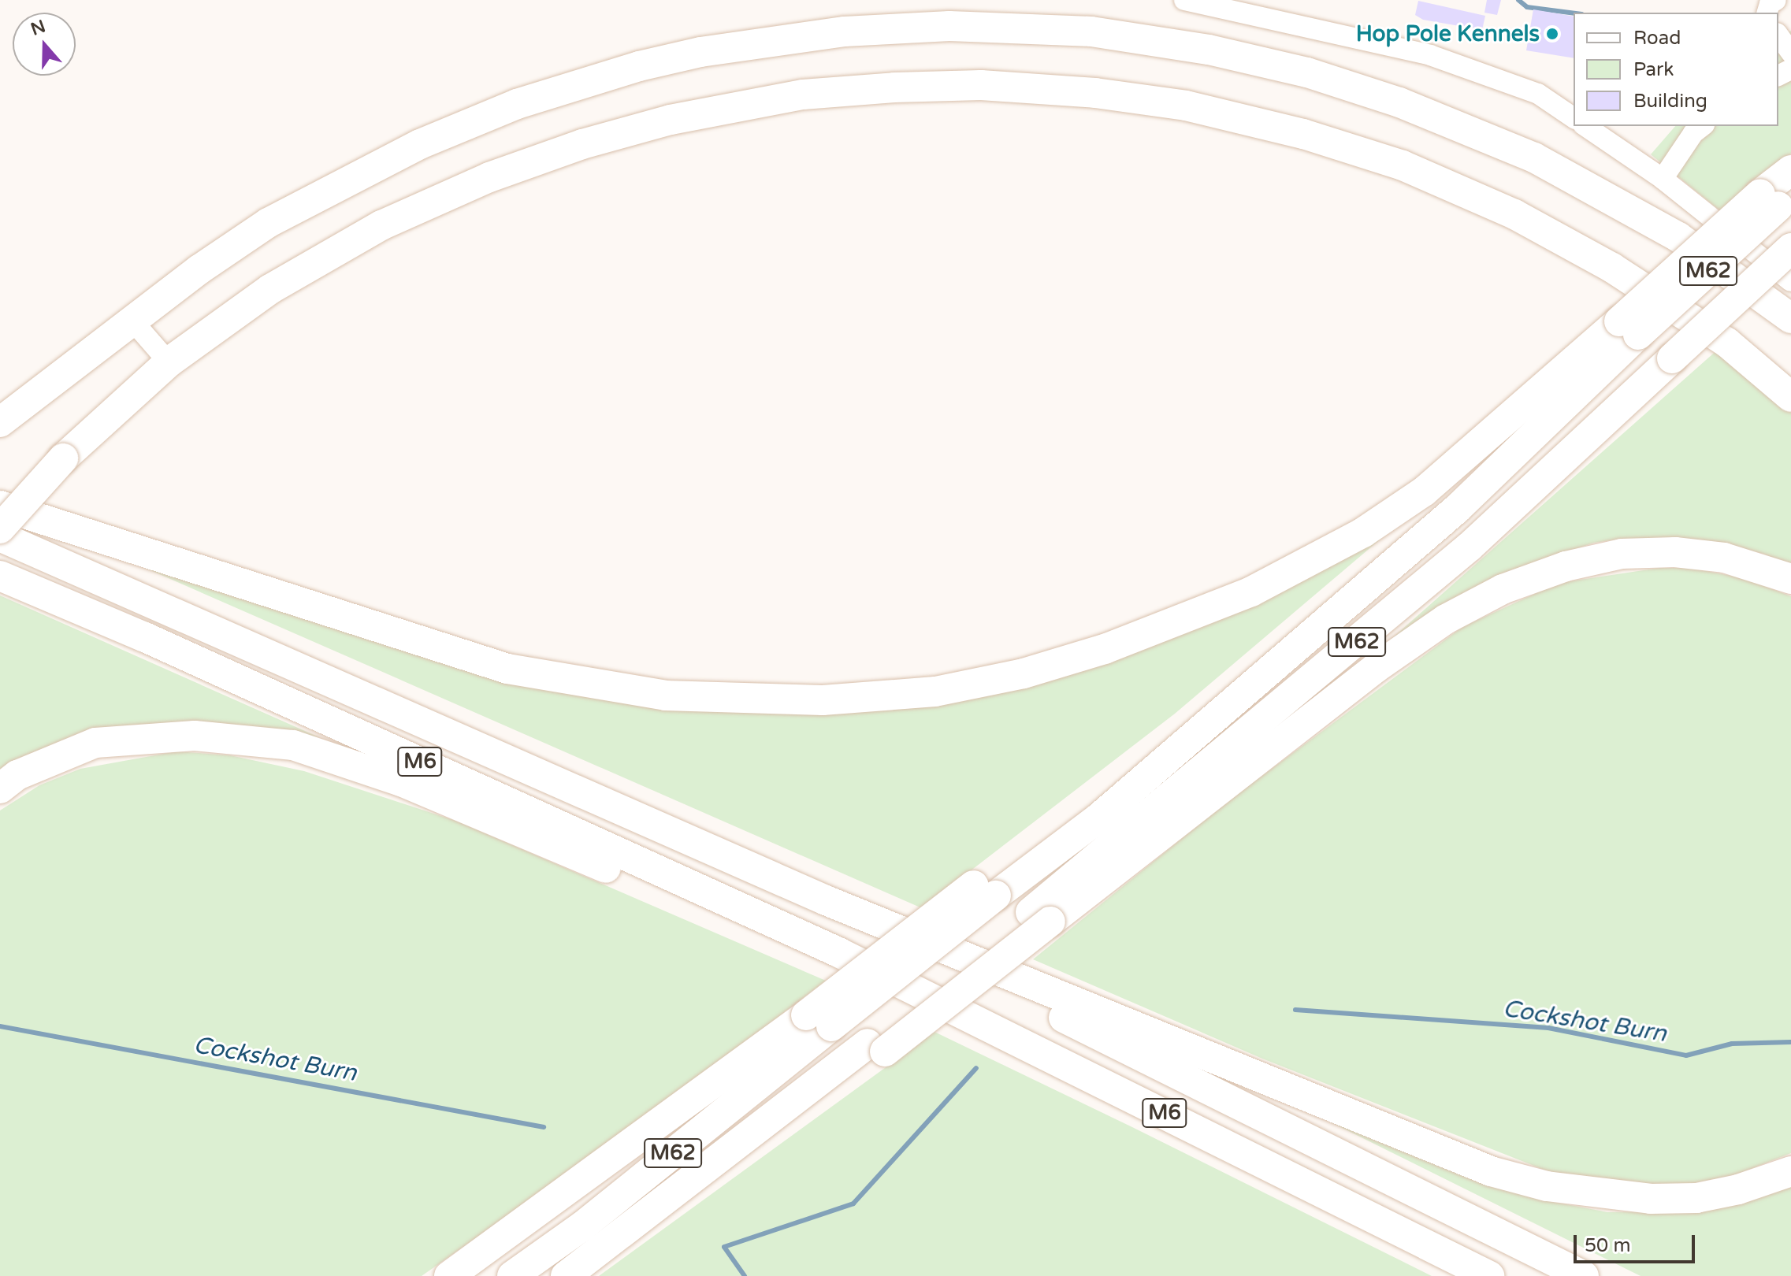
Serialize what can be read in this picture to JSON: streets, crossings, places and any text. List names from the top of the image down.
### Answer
{
  "streets": {
    "highway": ["M62", "M6"]
  },
  "water": ["Cockshot Burn"],
  "places": ["Hop Pole Kennels"],
  "legend": ["Road", "Park", "Building"],
  "scale_bar": "50 m",
  "north": "top"
}
